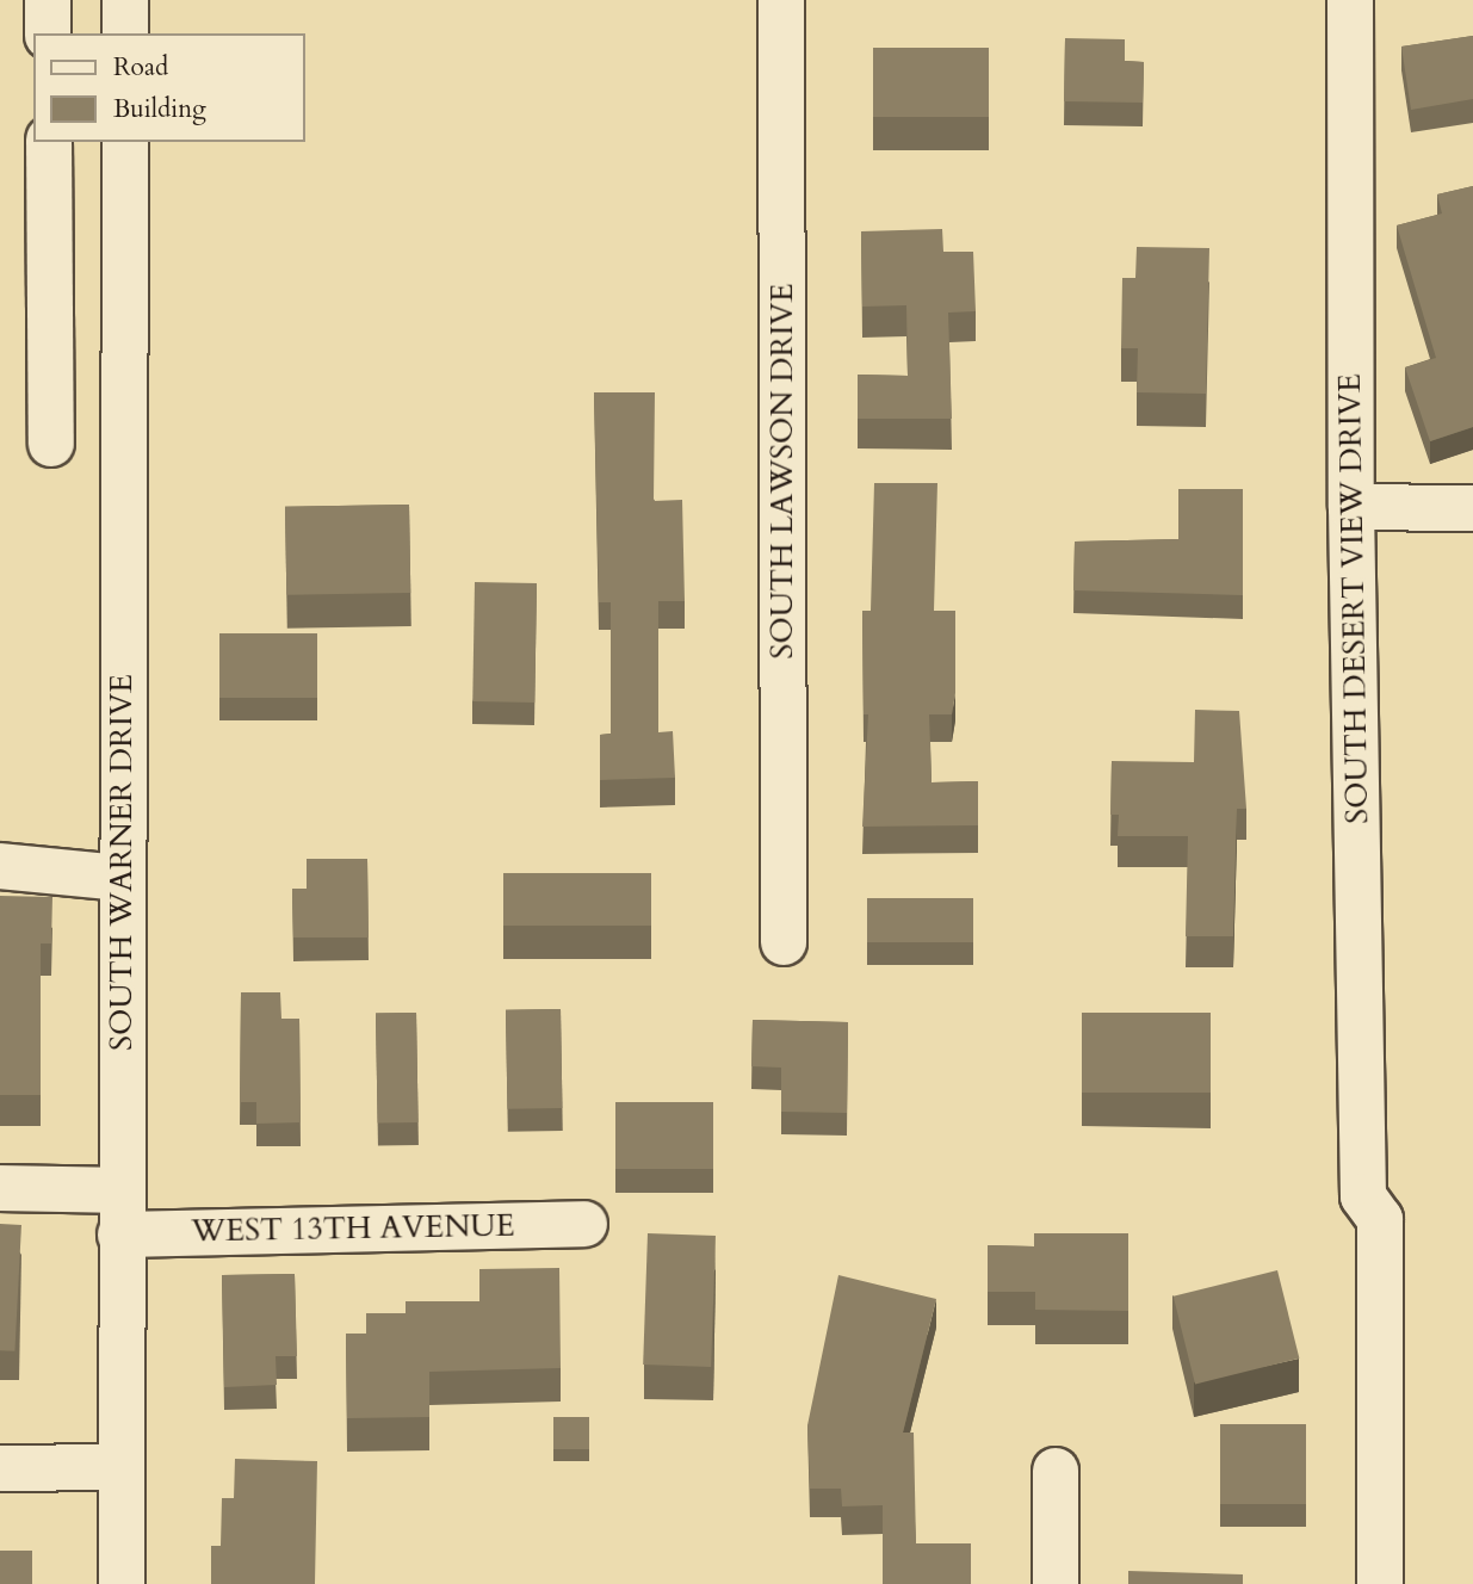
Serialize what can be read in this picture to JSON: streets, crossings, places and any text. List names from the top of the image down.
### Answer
{
  "streets": {
    "street": [
      "SOUTH LAWSON DRIVE",
      "SOUTH DESERT VIEW DRIVE",
      "SOUTH WARNER DRIVE",
      "WEST 13TH AVENUE"
    ]
  },
  "crossings": [
    ["SOUTH WARNER DRIVE", "WEST 13TH AVENUE"]
  ],
  "legend": ["Road", "Building"]
}
